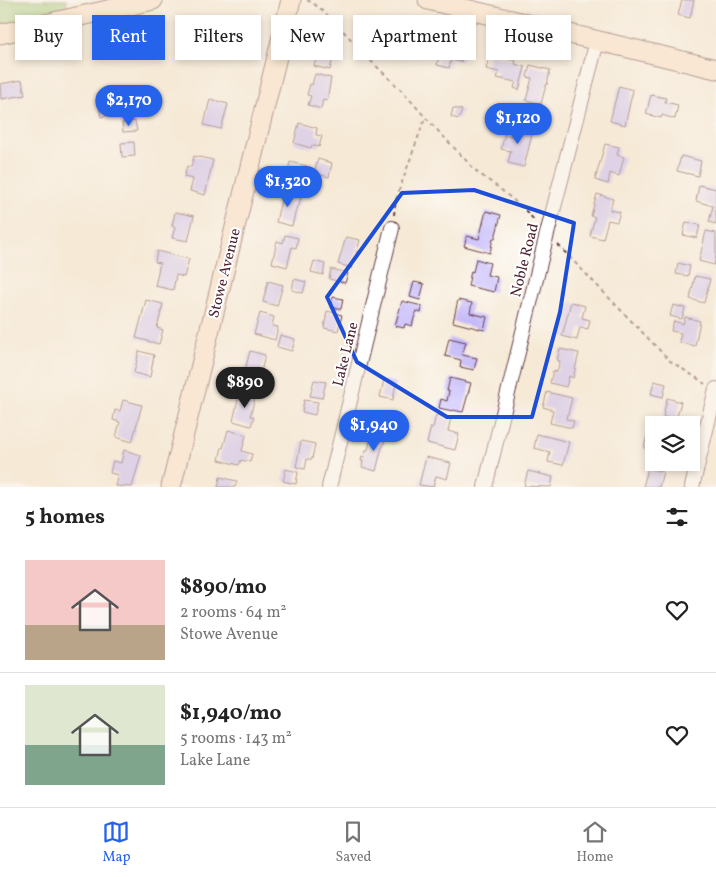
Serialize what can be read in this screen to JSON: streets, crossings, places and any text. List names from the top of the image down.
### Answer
{
  "streets": {
    "street": ["Noble Road", "Stowe Avenue", "Lake Lane"]
  },
  "page": {
    "chip": [
      "Buy",
      "Rent",
      "Filters",
      "New",
      "Apartment",
      "House"
    ],
    "price": [
      "$2,170",
      "$1,120",
      "$1,320",
      "$890",
      "$1,940"
    ],
    "heading": "5 homes",
    "list": [
      {
        "name": "$890/mo",
        "note": "2 rooms · 64 m² · Stowe Avenue"
      },
      {
        "name": "$1,940/mo",
        "note": "5 rooms · 143 m² · Lake Lane"
      }
    ],
    "tabs": ["Map", "Saved", "Home"]
  }
}
